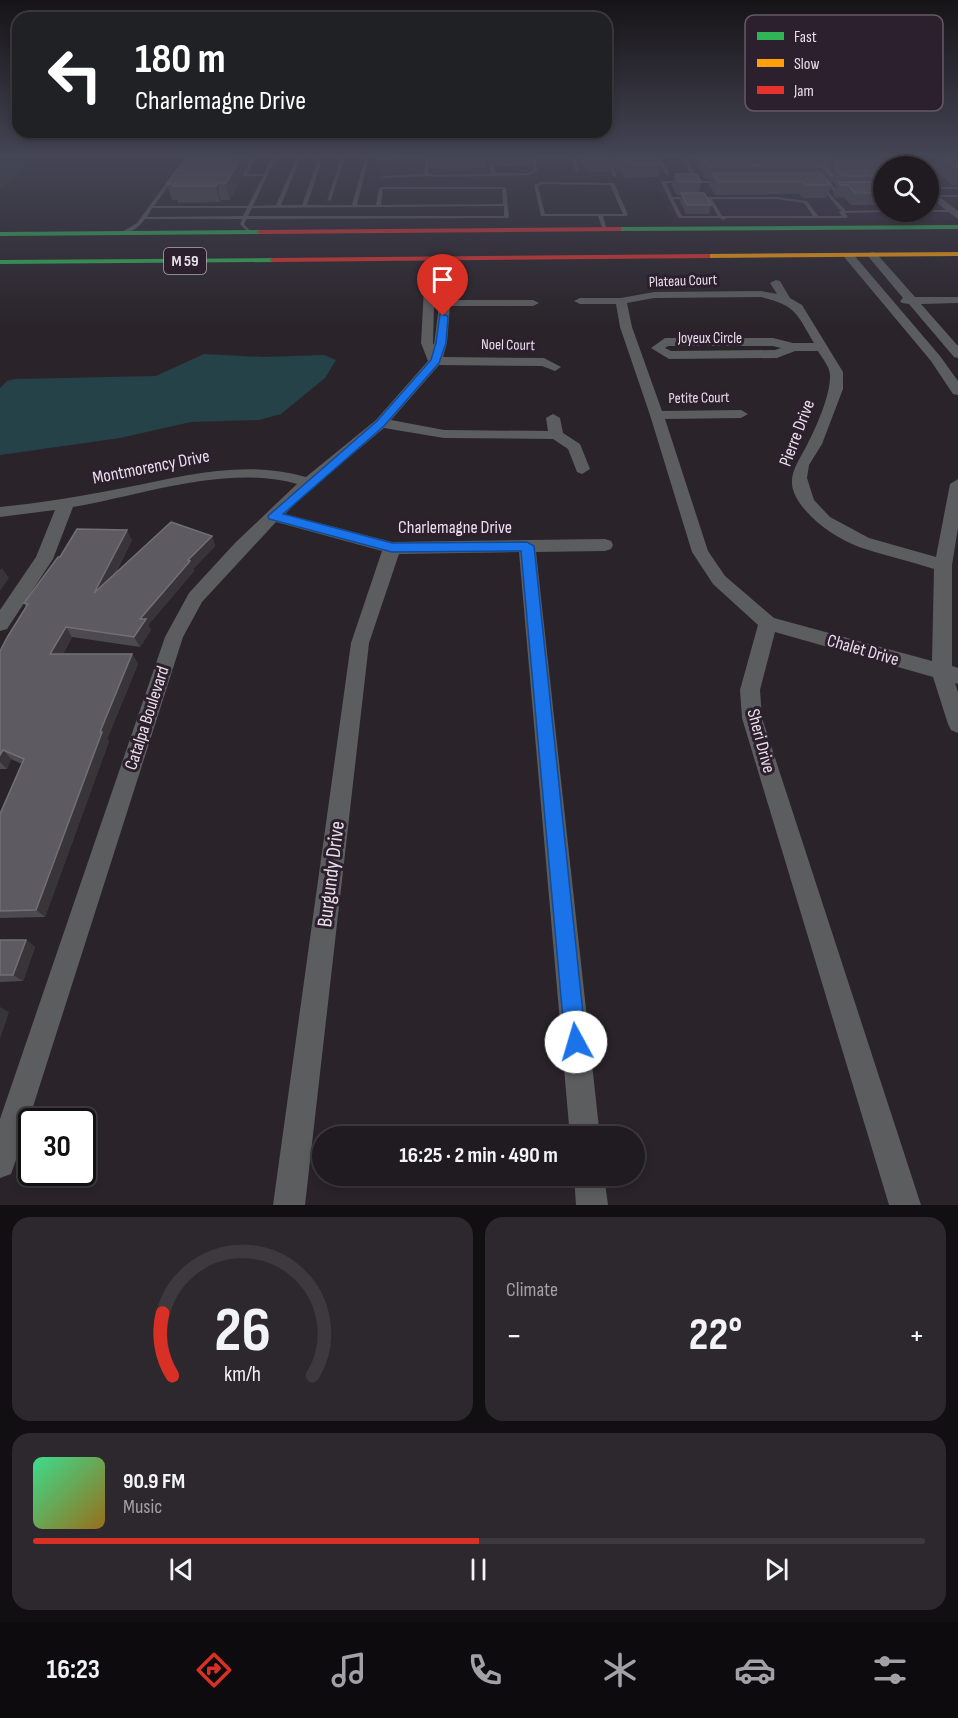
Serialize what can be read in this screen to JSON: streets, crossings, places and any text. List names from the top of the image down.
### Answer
{
  "streets": {
    "highway": ["M 59"],
    "street": [
      "Plateau Court",
      "Joyeux Circle",
      "Noel Court",
      "Petite Court",
      "Pierre Drive",
      "Montmorency Drive",
      "Charlemagne Drive",
      "Chalet Drive",
      "Catalpa Boulevard",
      "Sheri Drive",
      "Burgundy Drive"
    ]
  },
  "crossings": [
    ["M 59", "Catalpa Boulevard"],
    ["Plateau Court", "Pierre Drive"],
    ["Joyeux Circle", "Pierre Drive"],
    ["Noel Court", "Catalpa Boulevard"],
    ["Montmorency Drive", "Catalpa Boulevard"],
    ["Charlemagne Drive", "Catalpa Boulevard"],
    ["Charlemagne Drive", "Burgundy Drive"],
    ["Chalet Drive", "Sheri Drive"]
  ],
  "legend": ["Fast", "Slow", "Jam"],
  "page": {
    "turn": ["180 m", "Charlemagne Drive"],
    "limit": "30",
    "trip": "16:25 · 2 min · 490 m",
    "tile": "Climate",
    "heat": ["−", "22°", "+"],
    "song": ["90.9 FM", "Music"],
    "tabs": "16:23",
    "gauge": ["26", "km/h"]
  }
}
